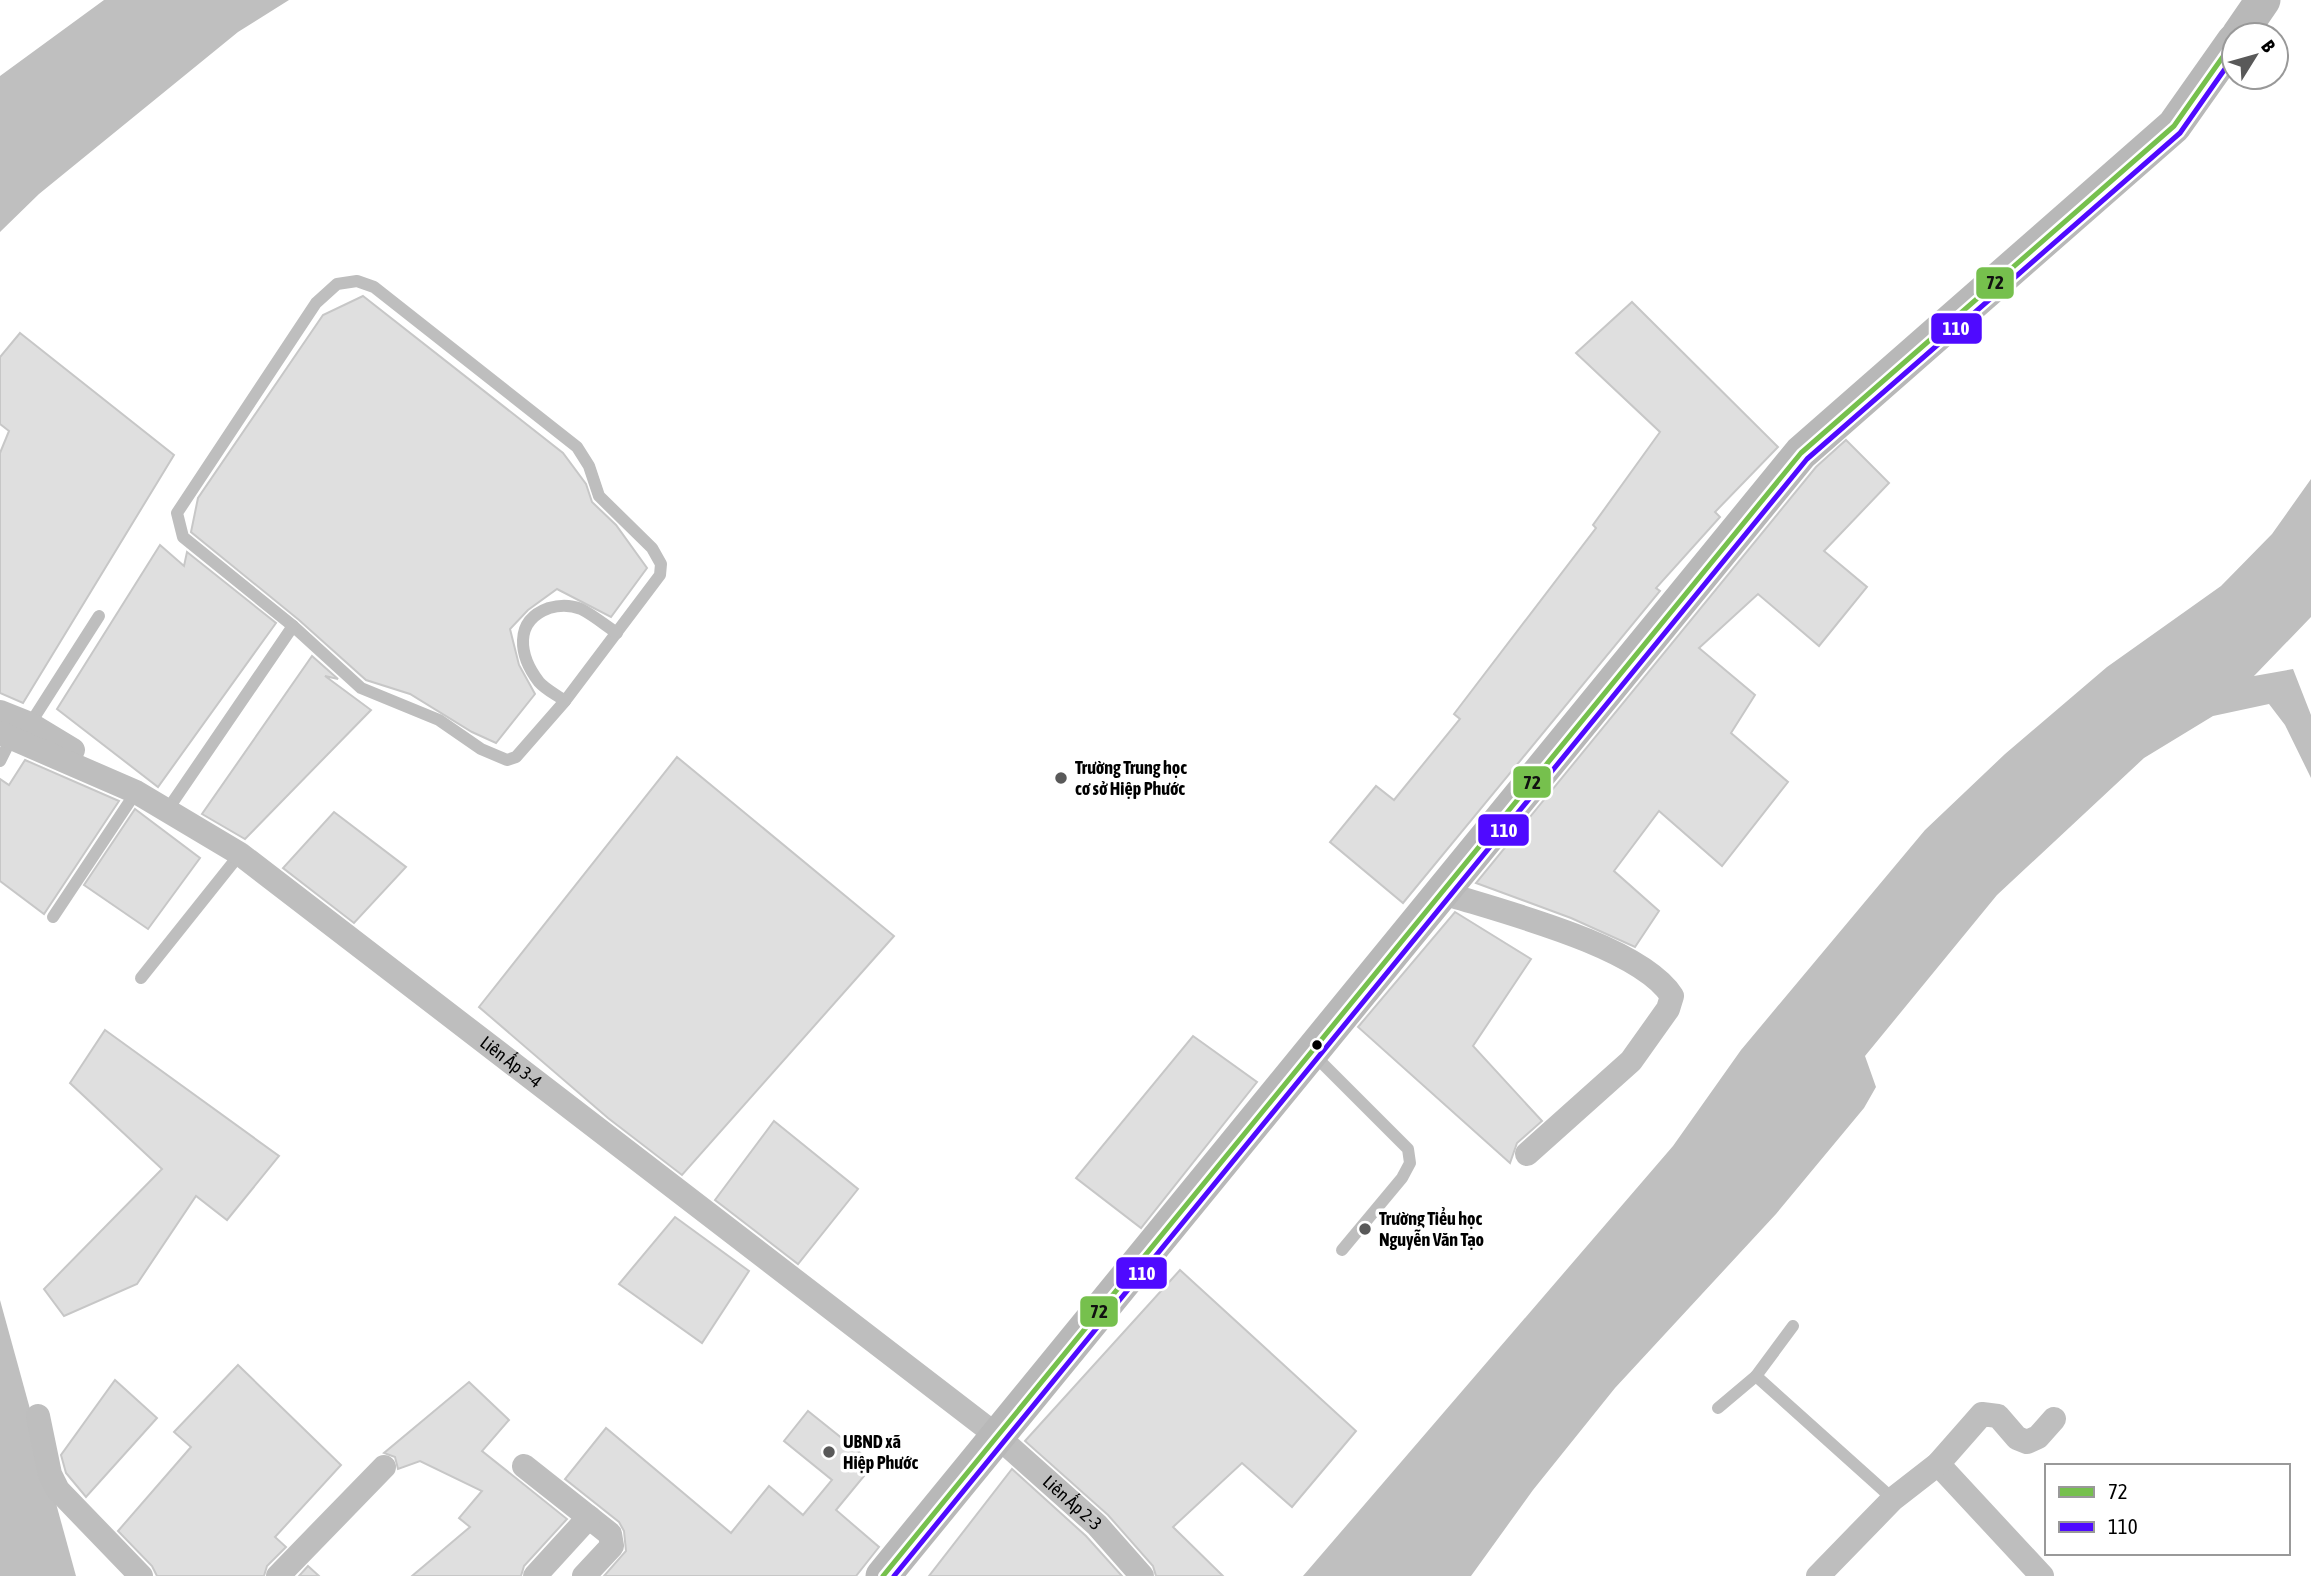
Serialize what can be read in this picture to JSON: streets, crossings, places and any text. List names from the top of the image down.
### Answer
{
  "streets": {
    "street": ["Liên Ấp 3-4", "Liên Ấp 2-3"]
  },
  "crossings": [
    ["Liên Ấp 3-4", "Liên Ấp 2-3"]
  ],
  "places": ["Trường Trung học cơ sở Hiệp Phước", "Trường Tiểu học Nguyễn Văn Tạo", "UBND xã Hiệp Phước"],
  "lines": ["transit line 72", "transit line 110"],
  "legend": ["72", "110"],
  "north": "top right"
}
